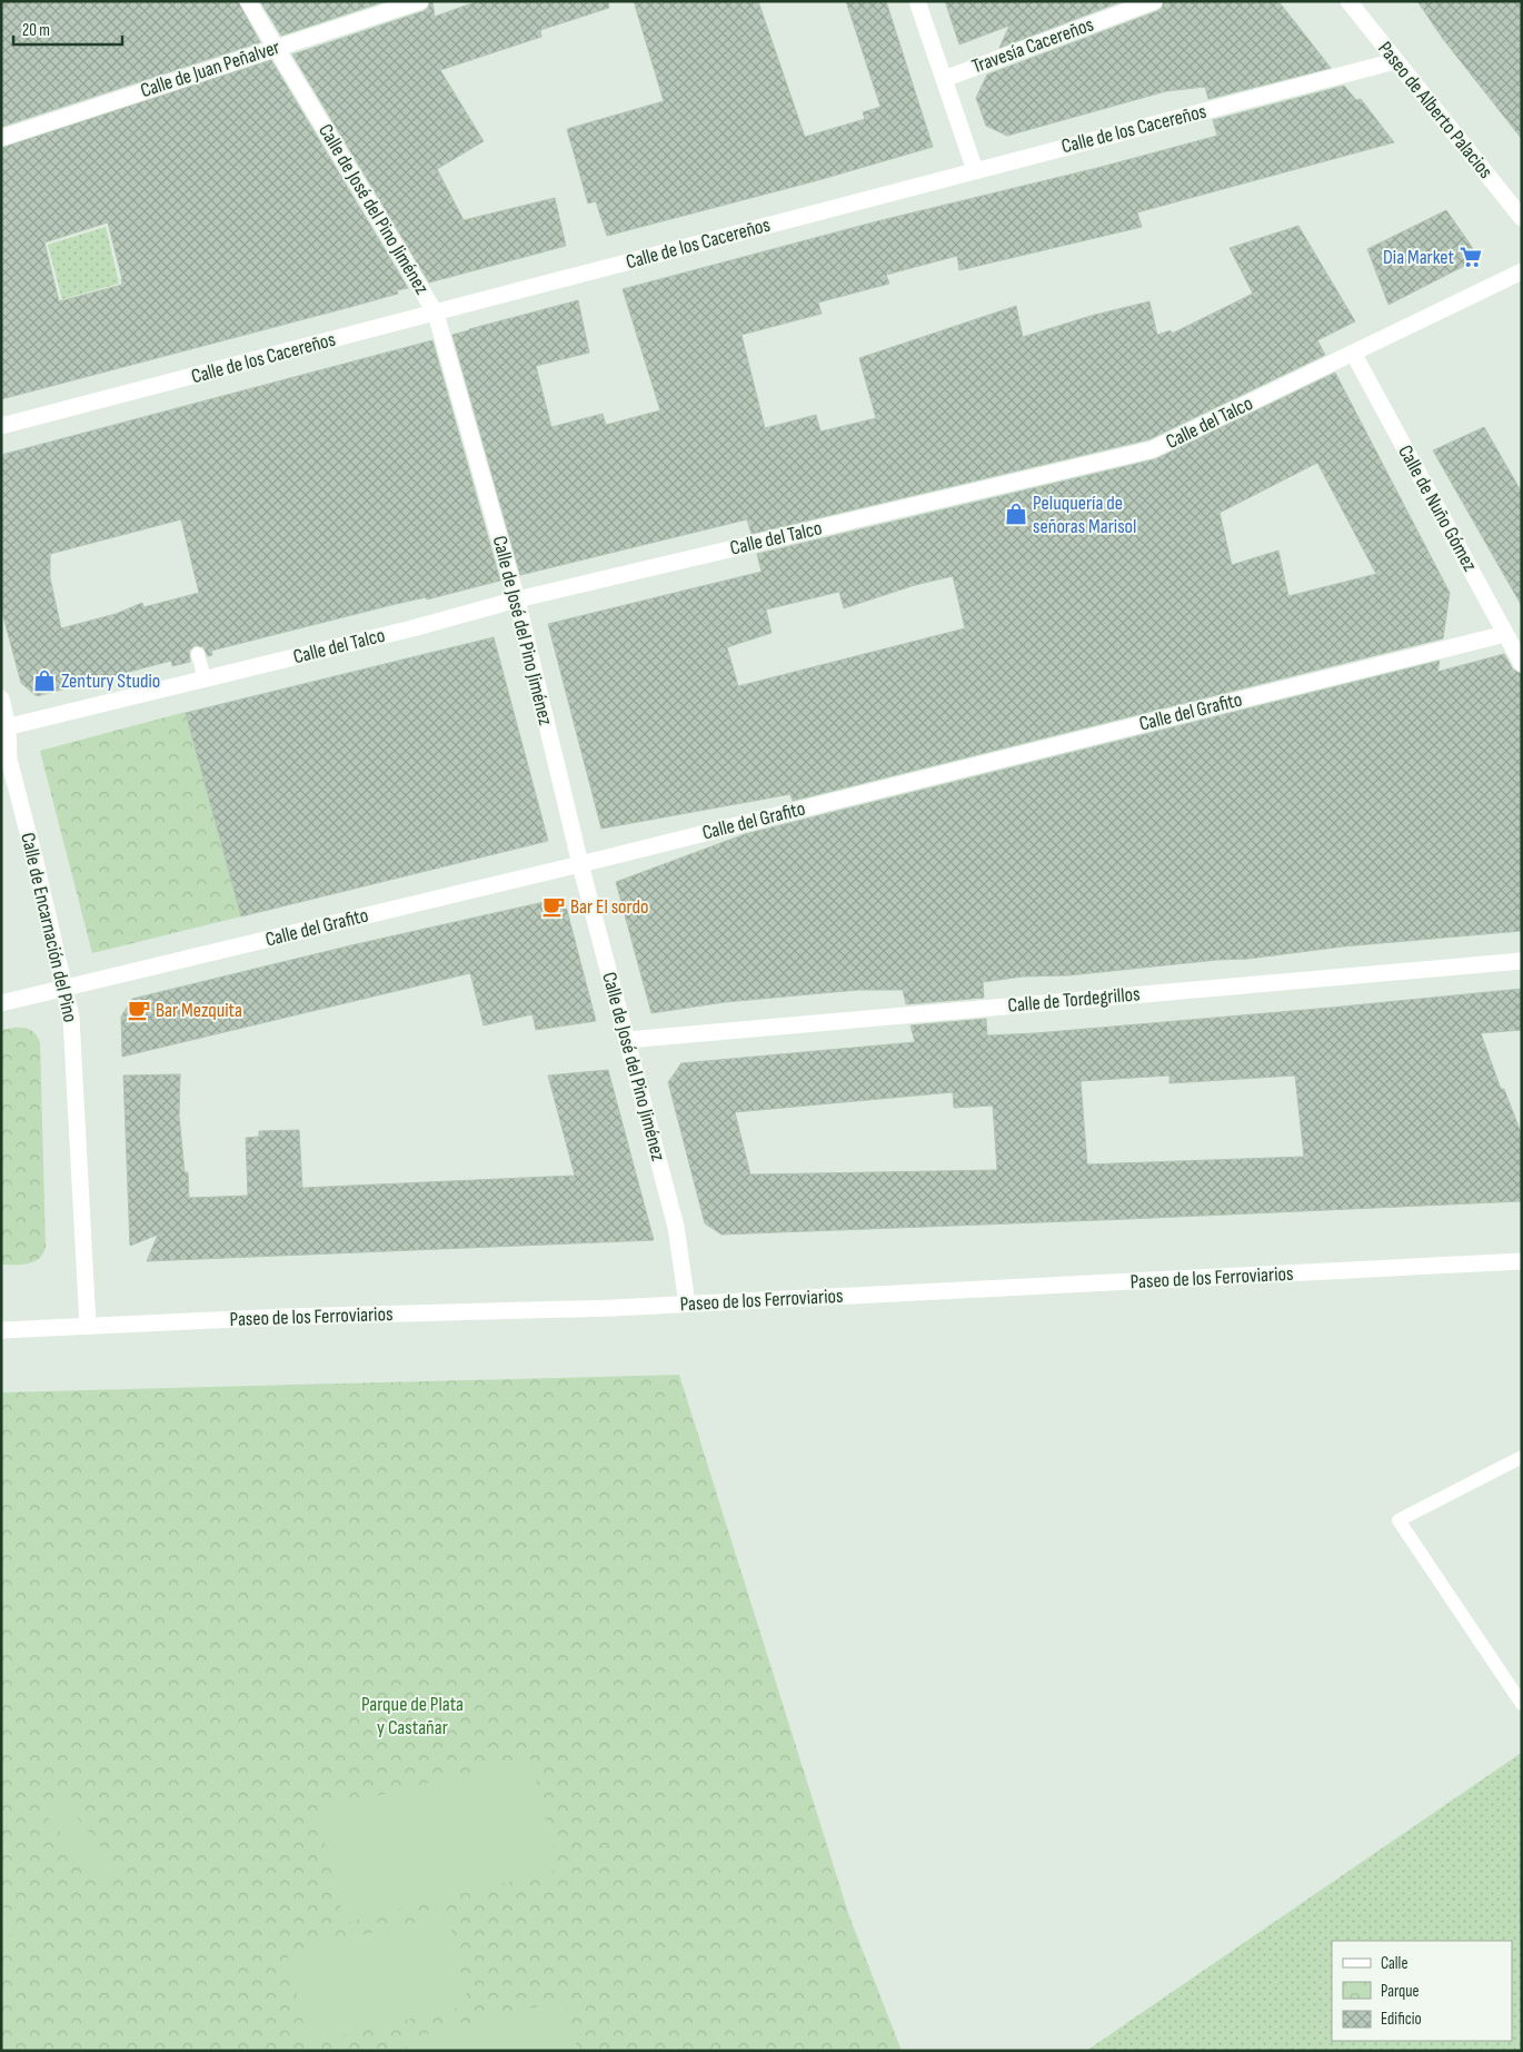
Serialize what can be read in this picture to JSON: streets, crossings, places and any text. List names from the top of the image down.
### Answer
{
  "streets": {
    "street": [
      "Travesía Cacereños",
      "Calle de Juan Peñalver",
      "Paseo de Alberto Palacios",
      "Calle de los Cacereños",
      "Calle de José del Pino Jiménez",
      "Calle del Talco",
      "Calle de Nuño Gómez",
      "Calle del Grafito",
      "Calle de Encarnación del Pino",
      "Calle de Tordegrillos",
      "Paseo de los Ferroviarios"
    ]
  },
  "crossings": [
    ["Calle de Juan Peñalver", "Calle de José del Pino Jiménez"],
    ["Paseo de Alberto Palacios", "Calle de los Cacereños"],
    ["Calle de los Cacereños", "Calle de José del Pino Jiménez"],
    ["Calle de José del Pino Jiménez", "Calle del Talco"],
    ["Calle de José del Pino Jiménez", "Calle del Grafito"],
    ["Calle de José del Pino Jiménez", "Calle de Tordegrillos"],
    ["Calle de José del Pino Jiménez", "Paseo de los Ferroviarios"],
    ["Calle del Talco", "Calle de Nuño Gómez"],
    ["Calle del Talco", "Calle de Encarnación del Pino"],
    ["Calle de Nuño Gómez", "Calle del Grafito"],
    ["Calle del Grafito", "Calle de Encarnación del Pino"],
    ["Calle de Encarnación del Pino", "Paseo de los Ferroviarios"]
  ],
  "parks": ["Parque de Plata y Castañar"],
  "places": {
    "supermarket": ["Dia Market"],
    "shop": ["Peluquería de señoras Marisol", "Zentury Studio"],
    "cafe": ["Bar El sordo", "Bar Mezquita"]
  },
  "legend": ["Calle", "Parque", "Edificio"],
  "scale_bar": "20 m"
}
